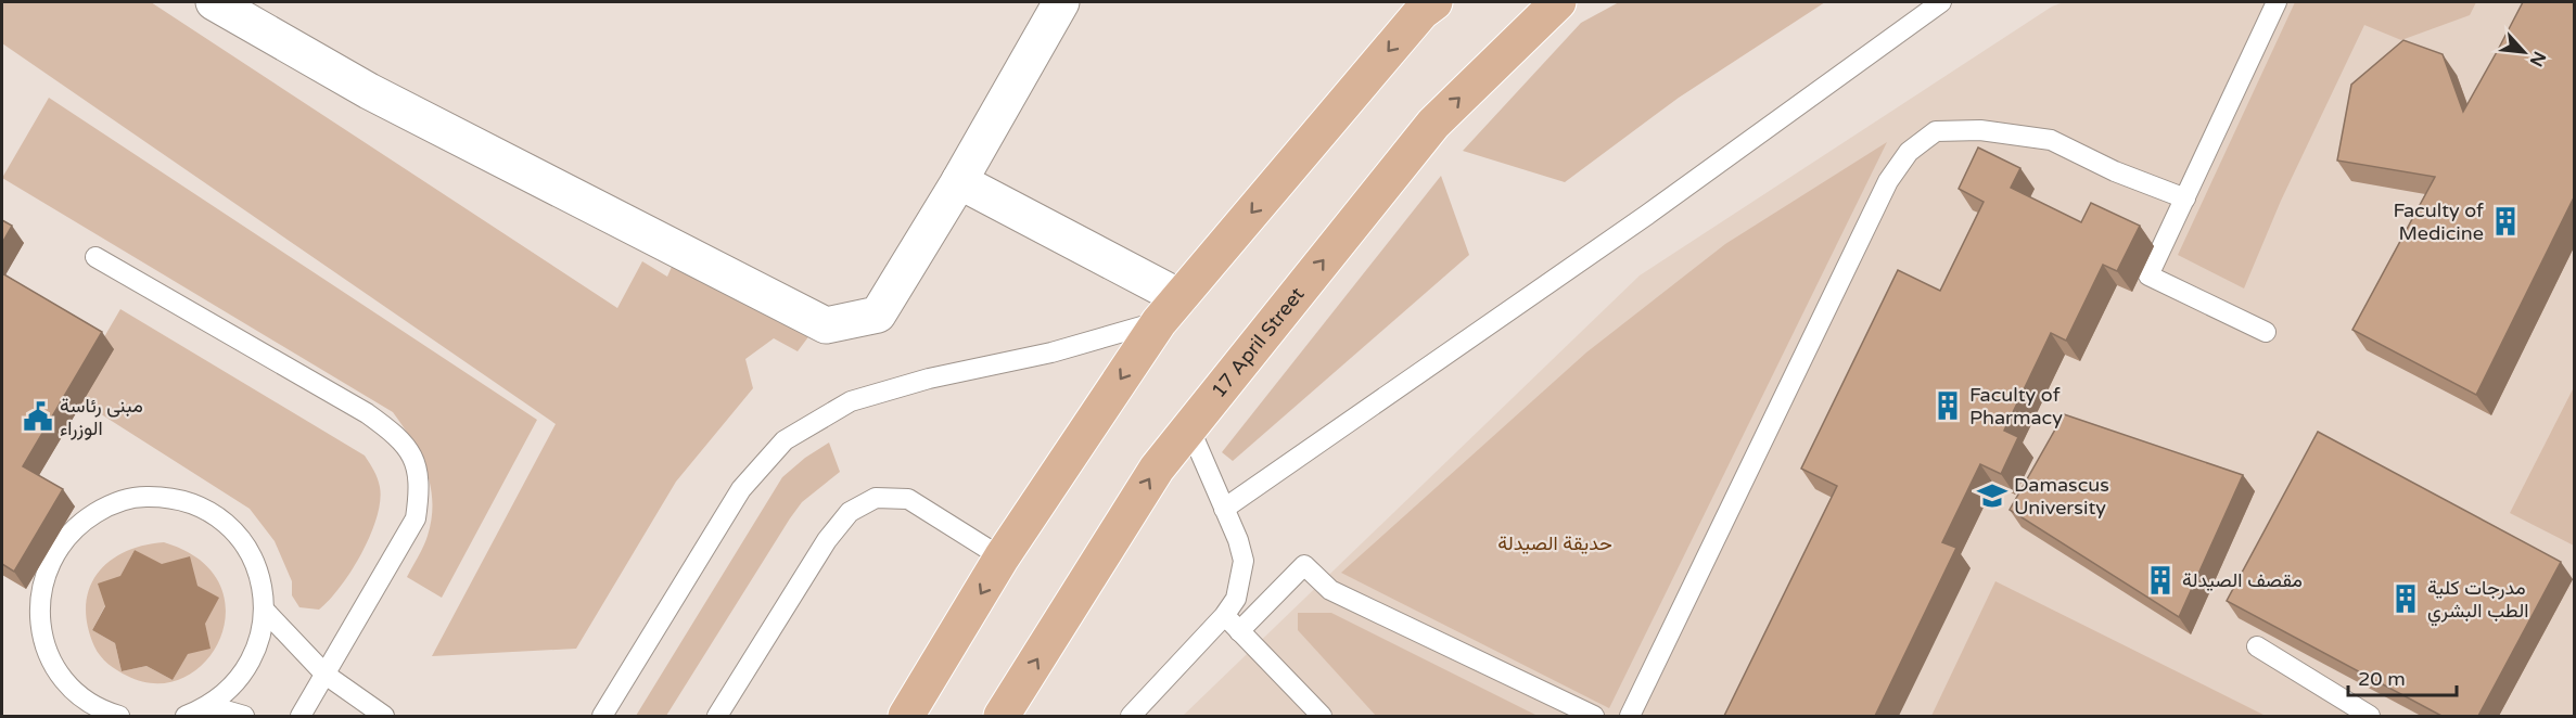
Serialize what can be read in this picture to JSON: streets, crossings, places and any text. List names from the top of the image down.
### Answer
{
  "streets": {
    "main road": ["17 April Street"]
  },
  "parks": ["حديقة الصيدلة"],
  "places": {
    "building": [
      "Faculty of Medicine",
      "Faculty of Pharmacy",
      "مقصف الصيدلة",
      "مدرجات كلية الطب البشري"
    ],
    "public building": ["مبنى رئاسة الوزراء"],
    "school or university": ["Damascus University"]
  },
  "scale_bar": "20 m",
  "north": "bottom right"
}
